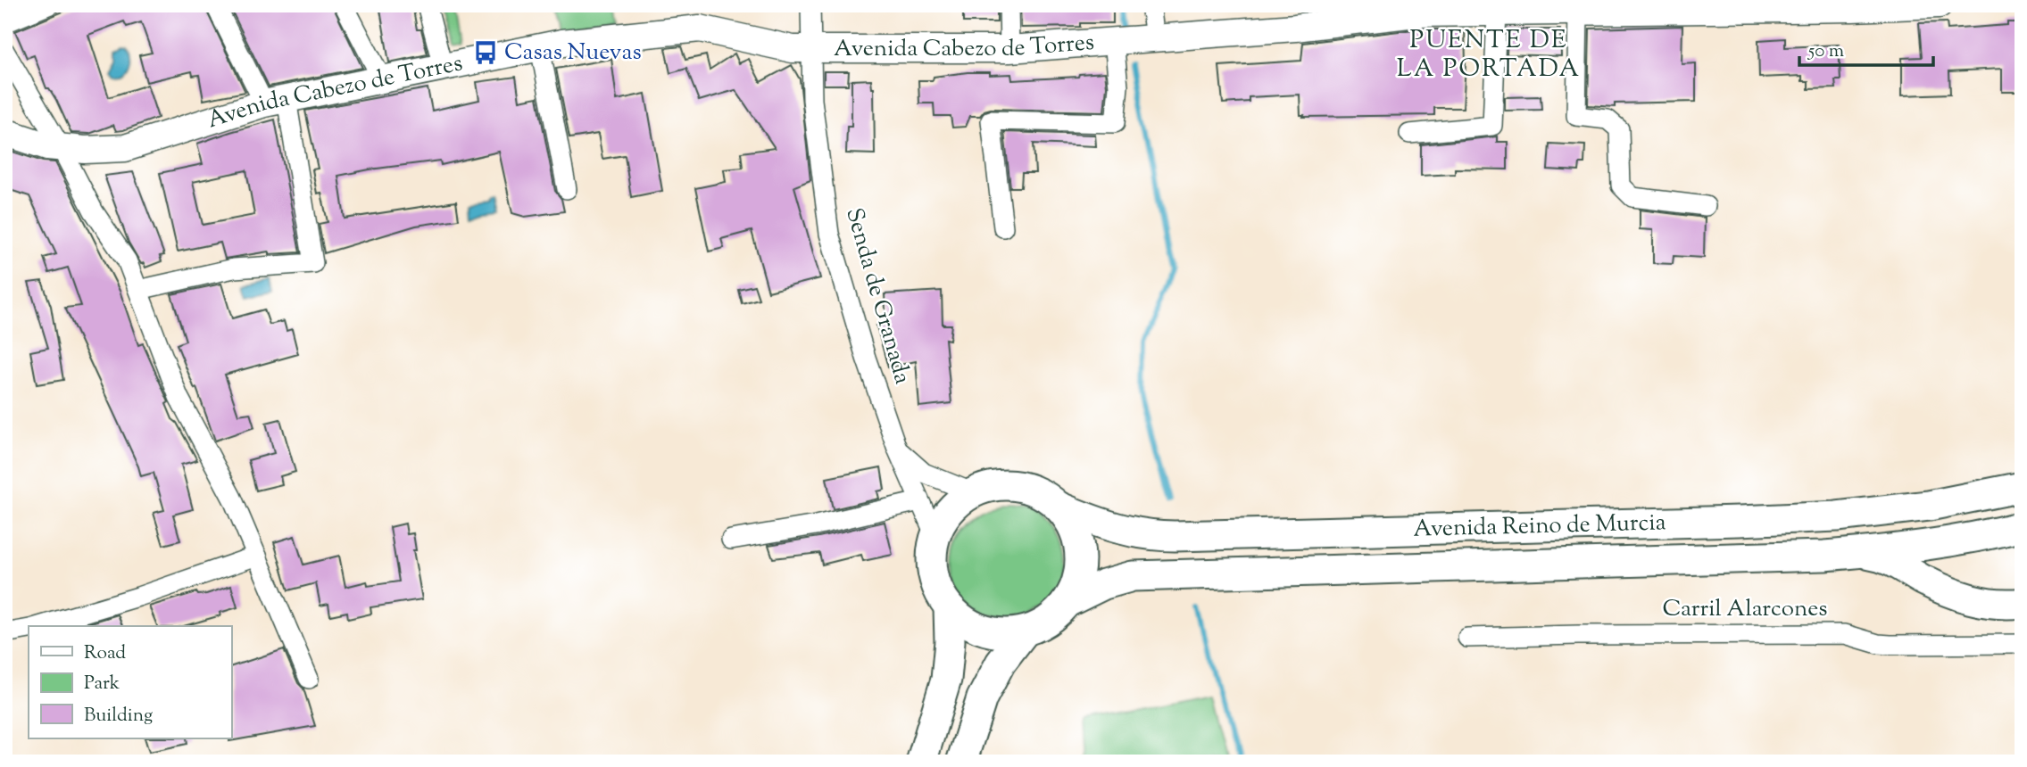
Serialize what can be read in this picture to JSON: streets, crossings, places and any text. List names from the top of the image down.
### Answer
{
  "streets": {
    "main road": ["Avenida Reino de Murcia"],
    "street": ["Avenida Cabezo de Torres", "Senda de Granada", "Carril Alarcones"]
  },
  "crossings": [
    ["Avenida Cabezo de Torres", "Senda de Granada"],
    ["Senda de Granada", "Avenida Reino de Murcia"]
  ],
  "districts": ["PUENTE DE LA PORTADA"],
  "places": {
    "bus stop": ["Casas Nuevas"]
  },
  "legend": ["Road", "Park", "Building"],
  "scale_bar": "50 m"
}
